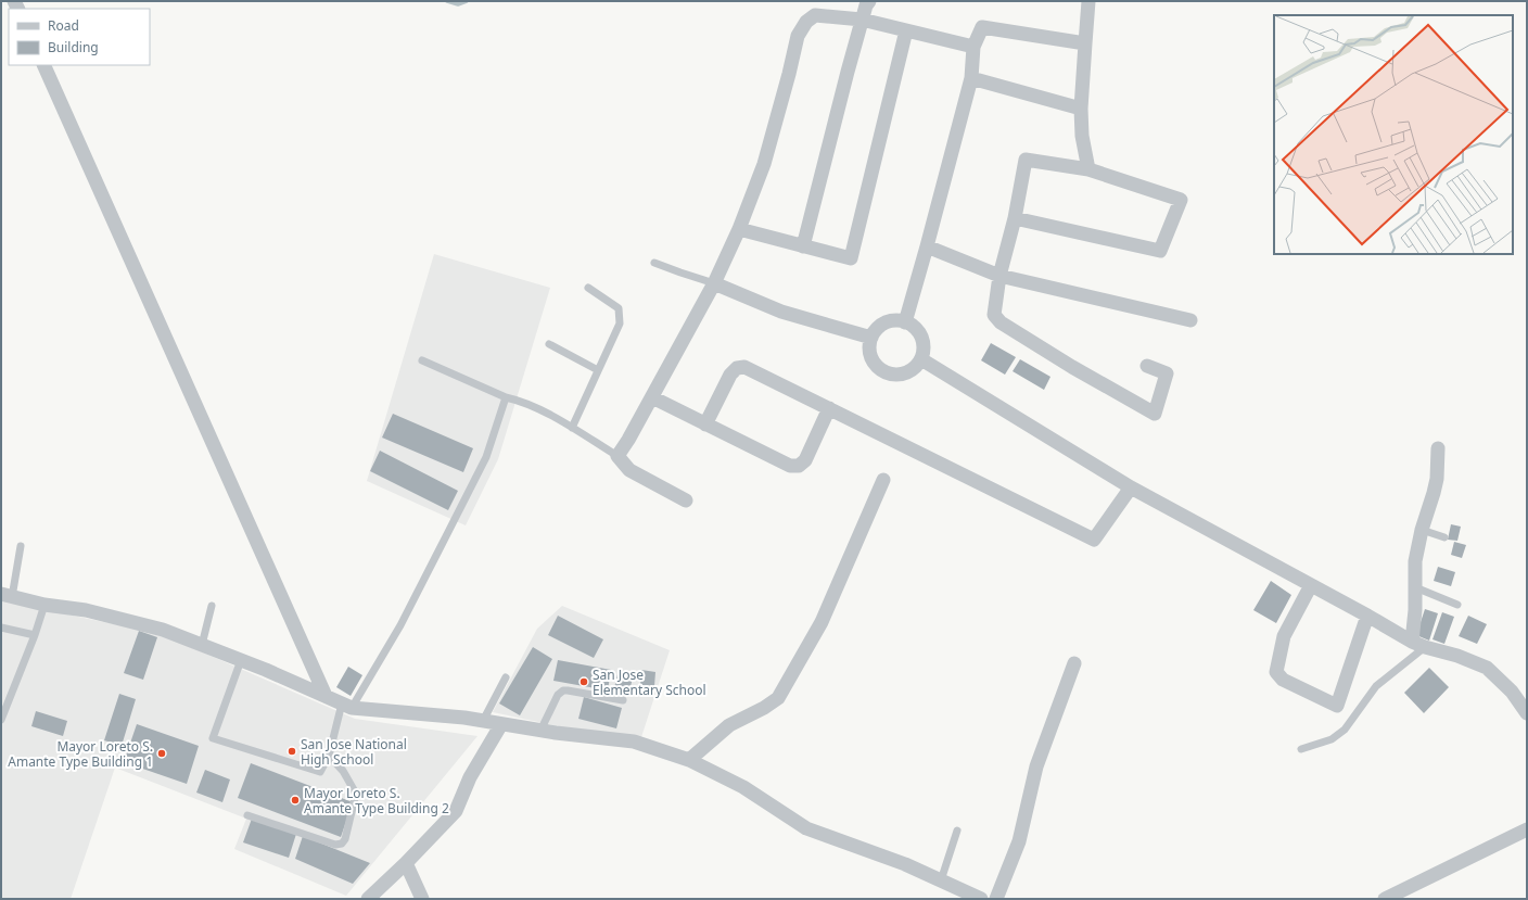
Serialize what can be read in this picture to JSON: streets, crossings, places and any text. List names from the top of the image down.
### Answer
{
  "places": [
    "San Jose Elementary School",
    "San Jose National High School",
    "Mayor Loreto S. Amante Type Building 1",
    "Mayor Loreto S. Amante Type Building 2"
  ],
  "legend": ["Road", "Building"]
}
